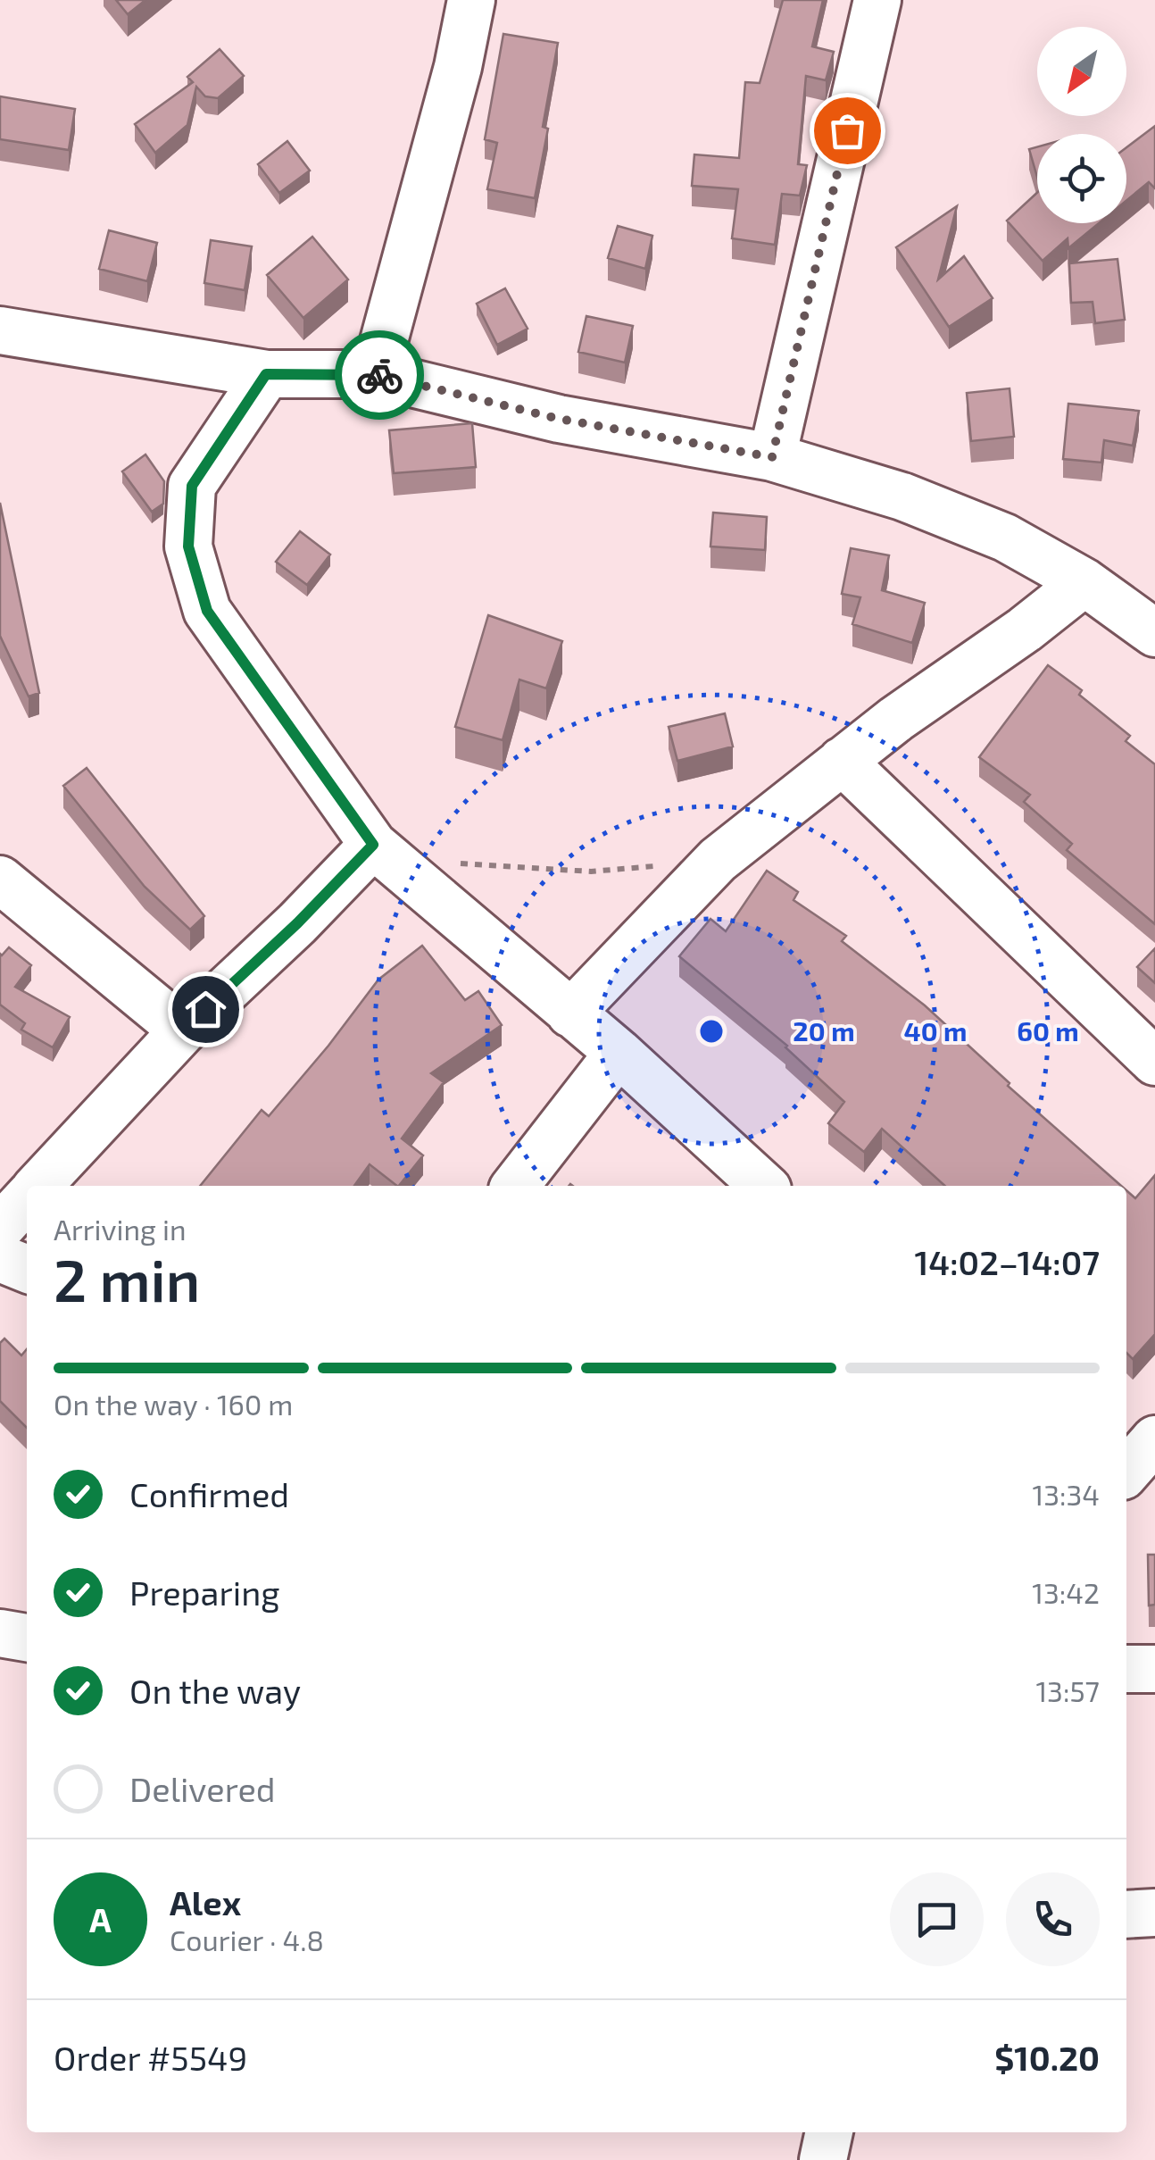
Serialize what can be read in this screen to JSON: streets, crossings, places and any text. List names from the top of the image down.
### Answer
{
  "north": "bottom left",
  "page": {
    "heading": ["2 min", "Arriving in", "14:02–14:07"],
    "panel": [
      "Alex",
      "Courier · 4.8",
      "Order #5549",
      "$10.20"
    ],
    "bar": "On the way · 160 m",
    "list": [
      ["Confirmed", "13:34"],
      ["Preparing", "13:42"],
      ["On the way", "13:57"],
      "Delivered"
    ],
    "round": "A"
  },
  "rings": ["20 m", "40 m", "60 m"]
}
